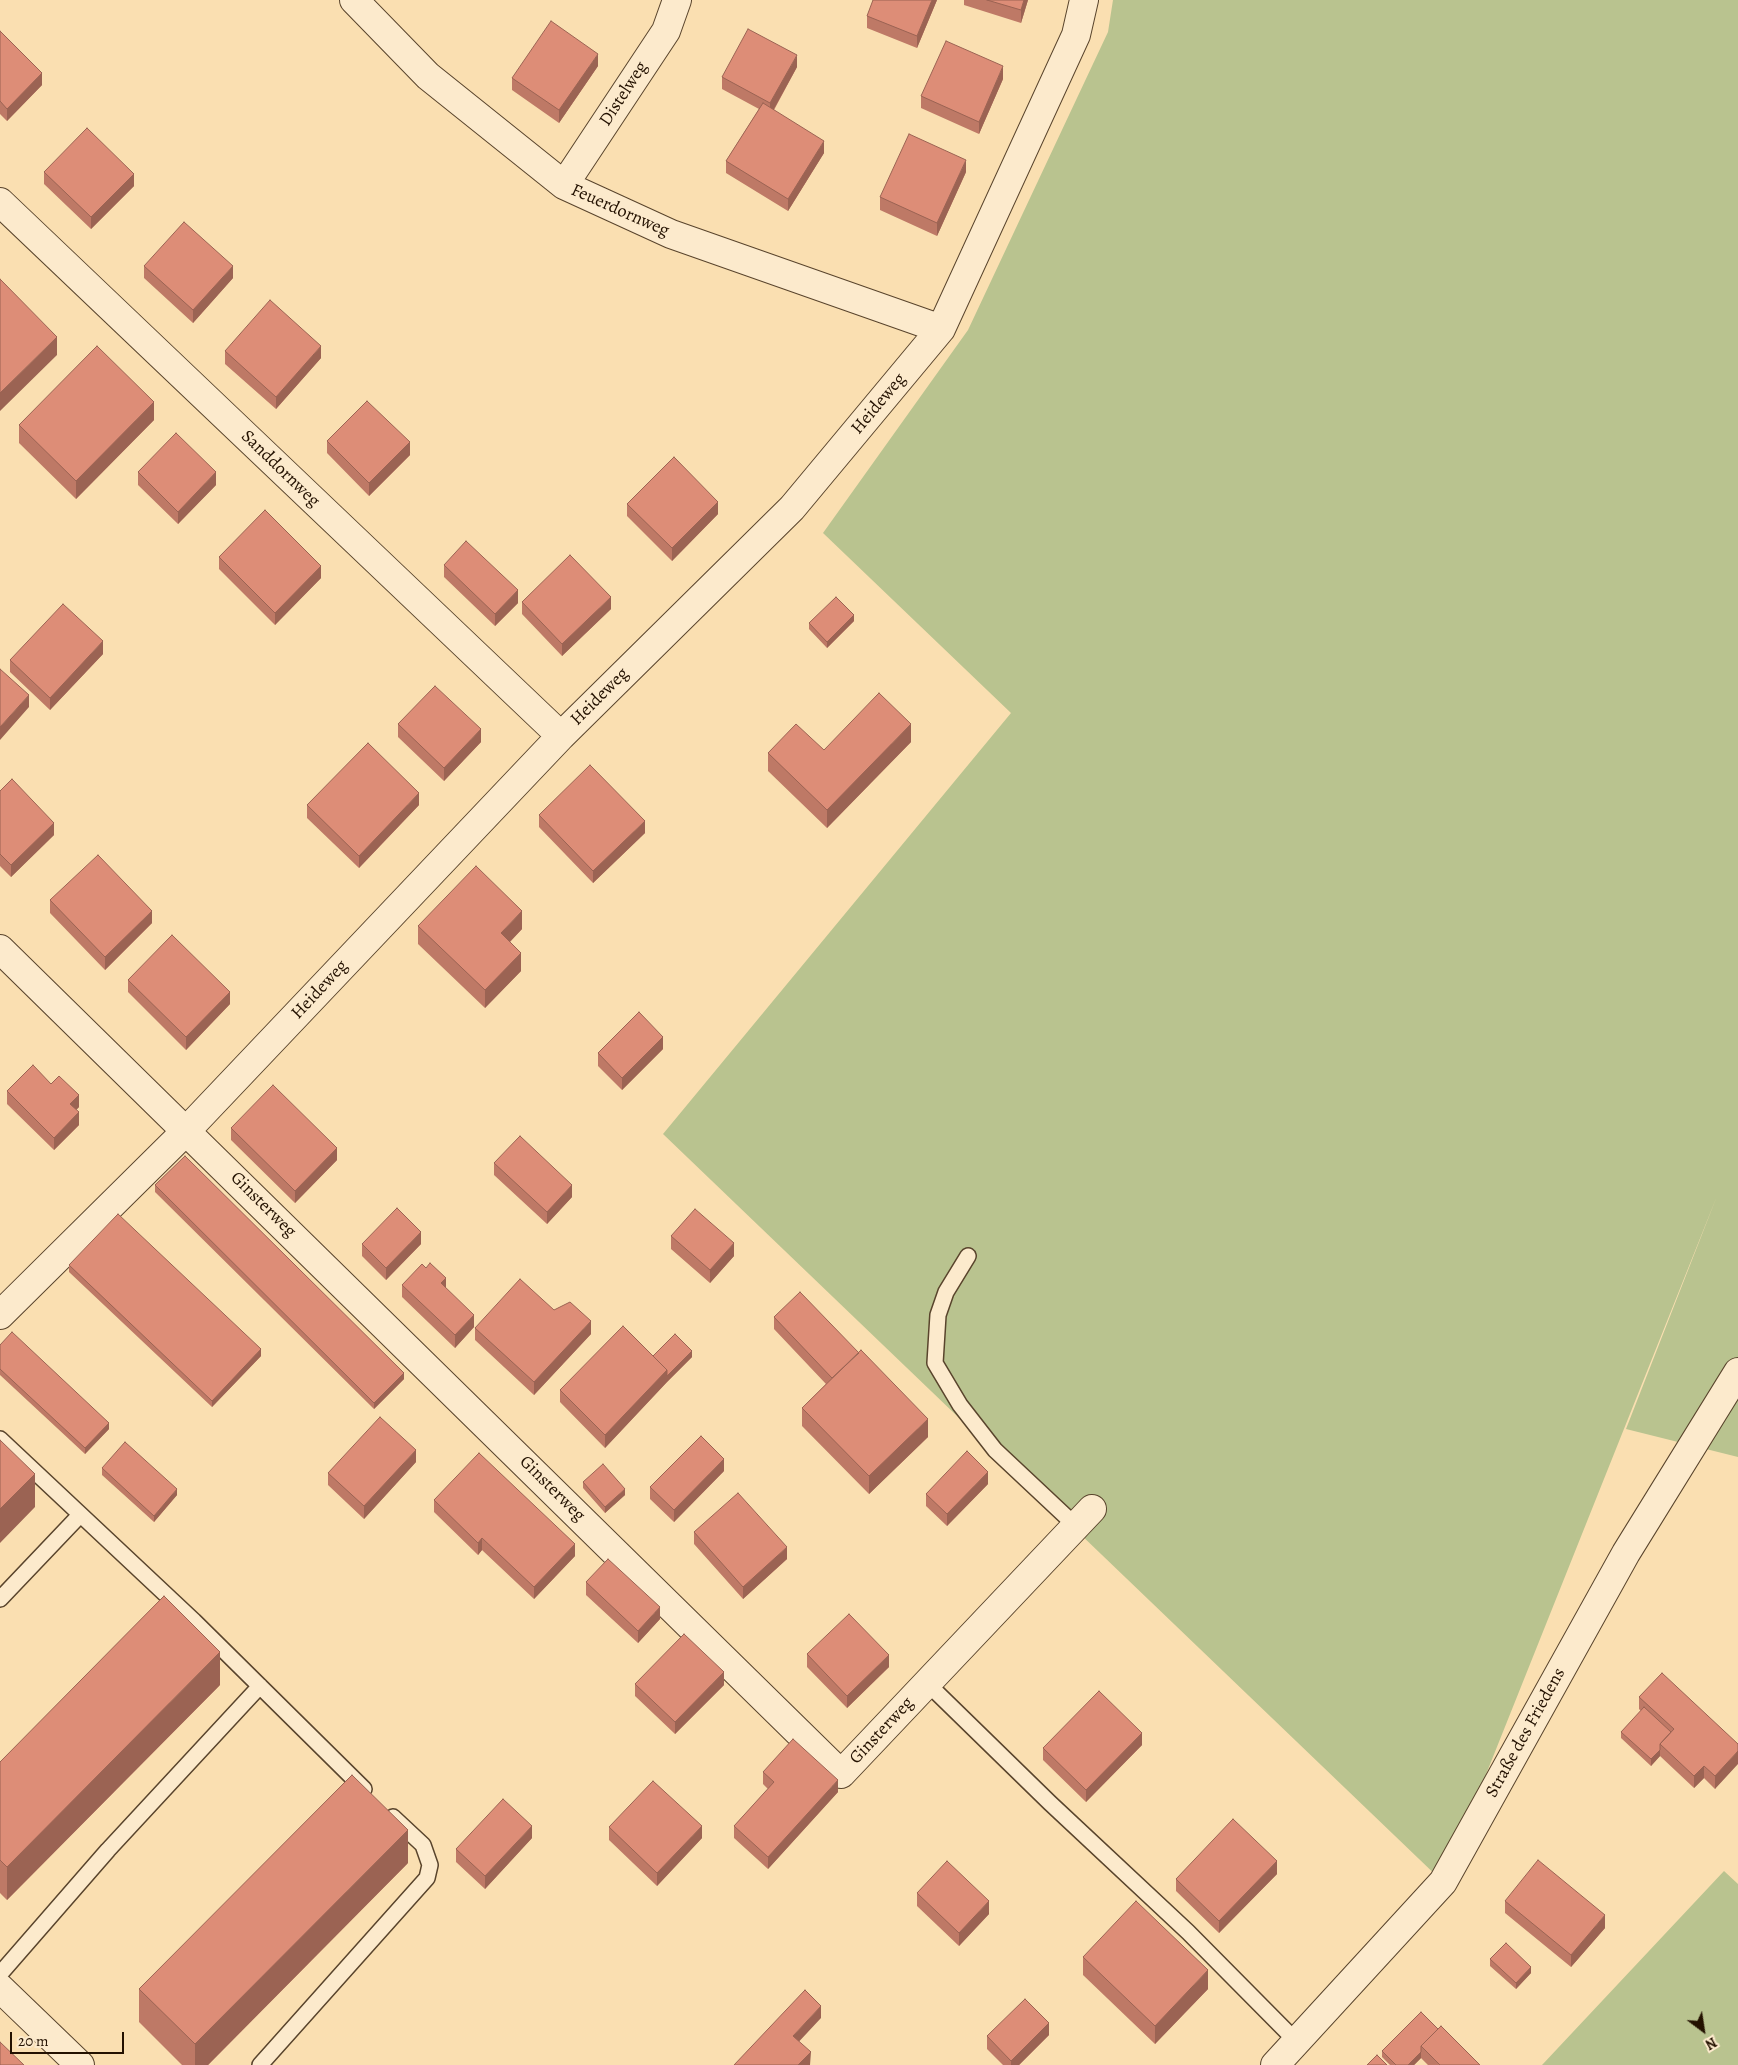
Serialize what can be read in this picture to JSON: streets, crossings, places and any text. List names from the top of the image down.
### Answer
{
  "streets": {
    "street": [
      "Distelweg",
      "Feuerdornweg",
      "Heideweg",
      "Sanddornweg",
      "Ginsterweg",
      "Straße des Friedens"
    ]
  },
  "crossings": [
    ["Distelweg", "Feuerdornweg"],
    ["Feuerdornweg", "Heideweg"],
    ["Heideweg", "Sanddornweg"],
    ["Heideweg", "Ginsterweg"]
  ],
  "scale_bar": "20 m",
  "north": "bottom right"
}
